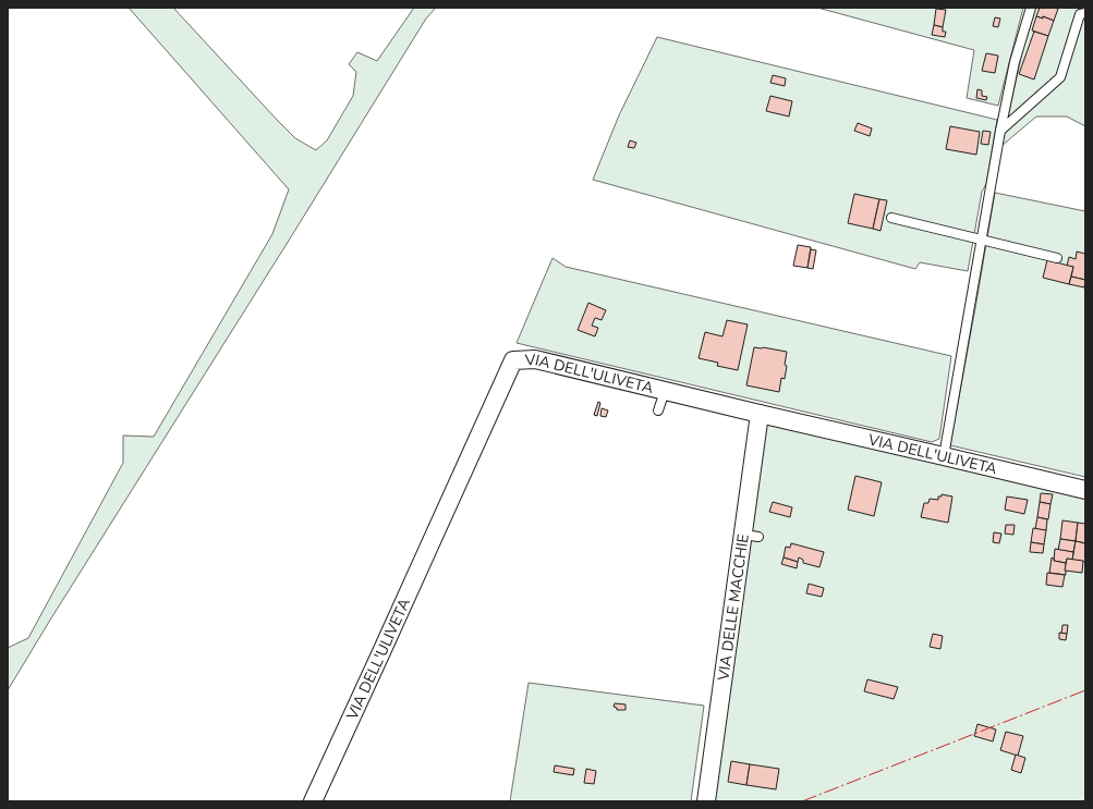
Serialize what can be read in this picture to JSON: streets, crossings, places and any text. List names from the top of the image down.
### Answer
{
  "streets": {
    "street": ["VIA DELL'ULIVETA", "VIA DELLE MACCHIE"]
  },
  "crossings": [
    ["VIA DELL'ULIVETA", "VIA DELLE MACCHIE"]
  ]
}
